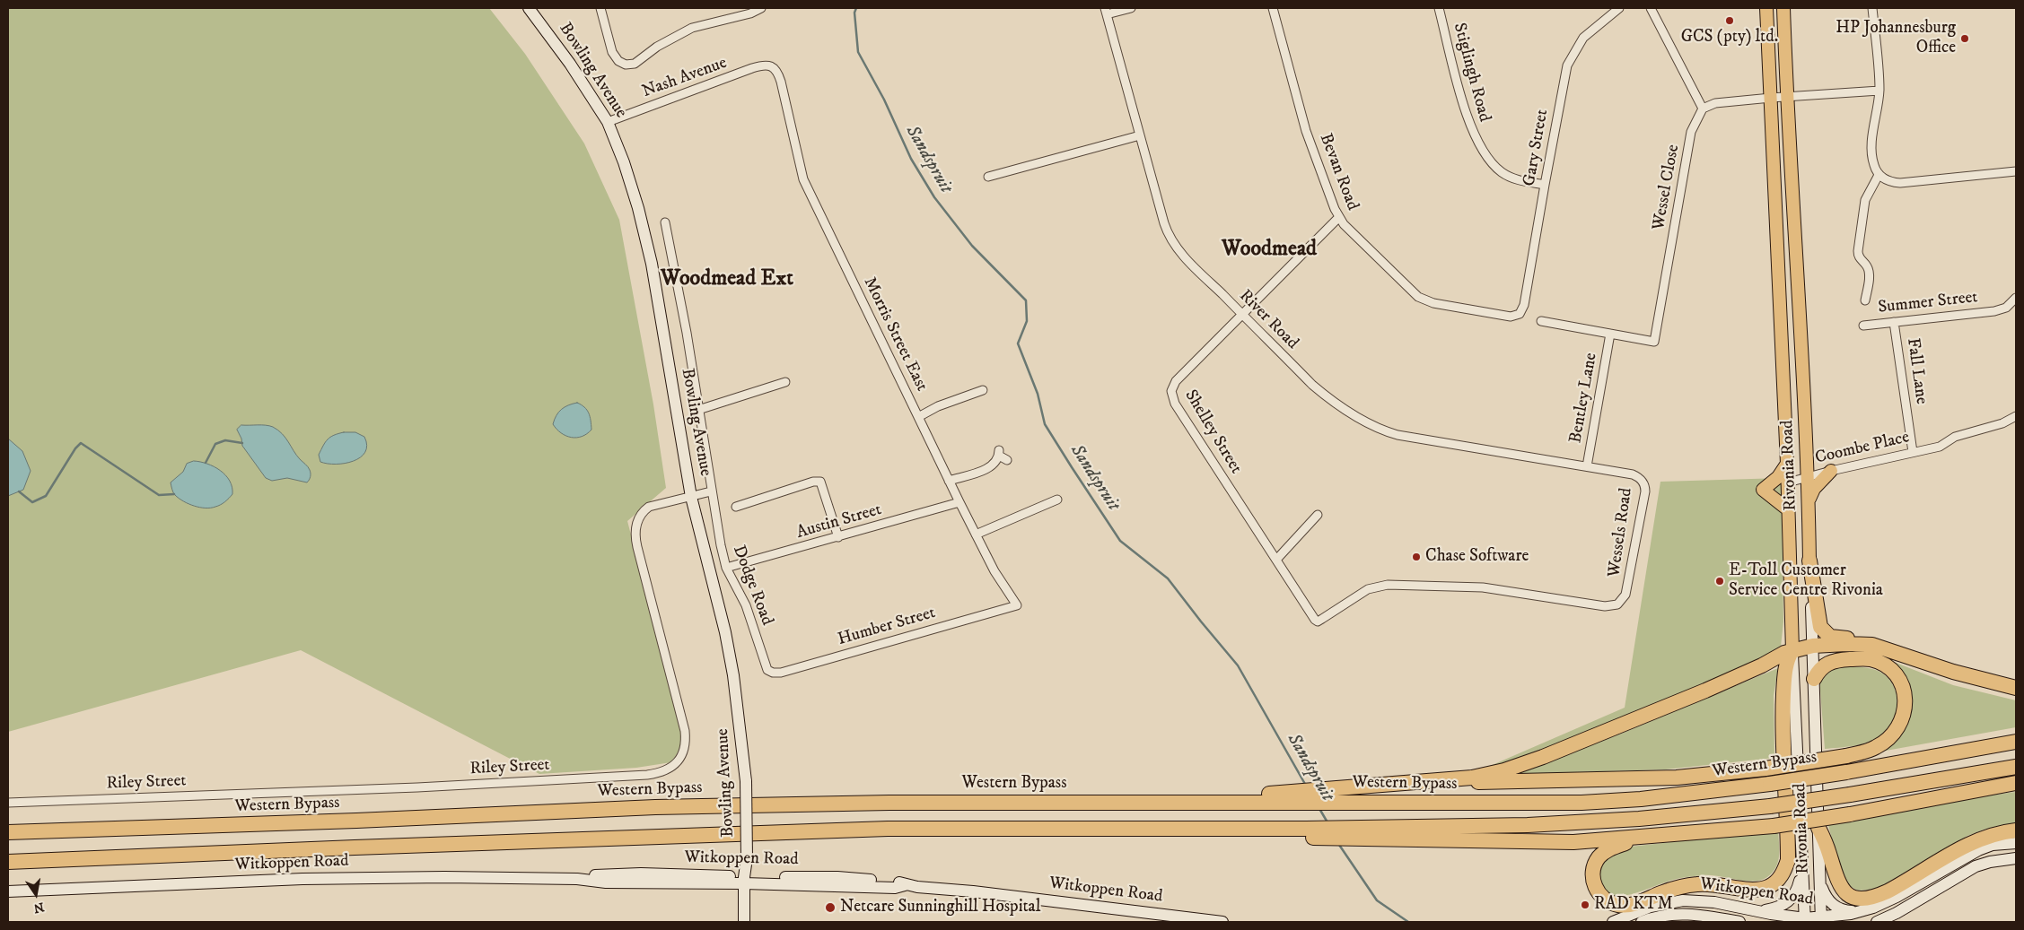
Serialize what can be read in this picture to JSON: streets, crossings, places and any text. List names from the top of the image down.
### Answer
{
  "streets": {
    "highway": ["Western Bypass"],
    "main road": ["Bowling Avenue", "Rivonia Road", "Witkoppen Road"],
    "street": [
      "Stiglingh Road",
      "Nash Avenue",
      "Gary Street",
      "Bevan Road",
      "Wessel Close",
      "Summer Street",
      "River Road",
      "Morris Street East",
      "Fall Lane",
      "Bentley Lane",
      "Shelley Street",
      "Coombe Place",
      "Austin Street",
      "Wessels Road",
      "Dodge Road",
      "Humber Street",
      "Riley Street"
    ]
  },
  "crossings": [
    ["Bowling Avenue", "Nash Avenue"],
    ["Bowling Avenue", "Riley Street"],
    ["Bowling Avenue", "Witkoppen Road"],
    ["Stiglingh Road", "Gary Street"],
    ["Nash Avenue", "Morris Street East"],
    ["Gary Street", "Bevan Road"],
    ["Bevan Road", "Shelley Street"],
    ["Wessel Close", "Bentley Lane"],
    ["Summer Street", "Fall Lane"],
    ["River Road", "Bentley Lane"],
    ["River Road", "Shelley Street"],
    ["River Road", "Wessels Road"],
    ["Morris Street East", "Austin Street"],
    ["Morris Street East", "Humber Street"],
    ["Fall Lane", "Coombe Place"],
    ["Bentley Lane", "Wessels Road"],
    ["Shelley Street", "Wessels Road"],
    ["Coombe Place", "Rivonia Road"],
    ["Rivonia Road", "Witkoppen Road"],
    ["Austin Street", "Dodge Road"],
    ["Dodge Road", "Humber Street"],
    ["Dodge Road", "Riley Street"]
  ],
  "districts": ["Woodmead", "Woodmead Ext"],
  "water": ["Sandspruit"],
  "places": [
    "GCS (pty) ltd.",
    "HP Johannesburg Office",
    "Chase Software",
    "E-Toll Customer Service Centre Rivonia",
    "RAD KTM",
    "Netcare Sunninghill Hospital"
  ],
  "north": "bottom"
}
